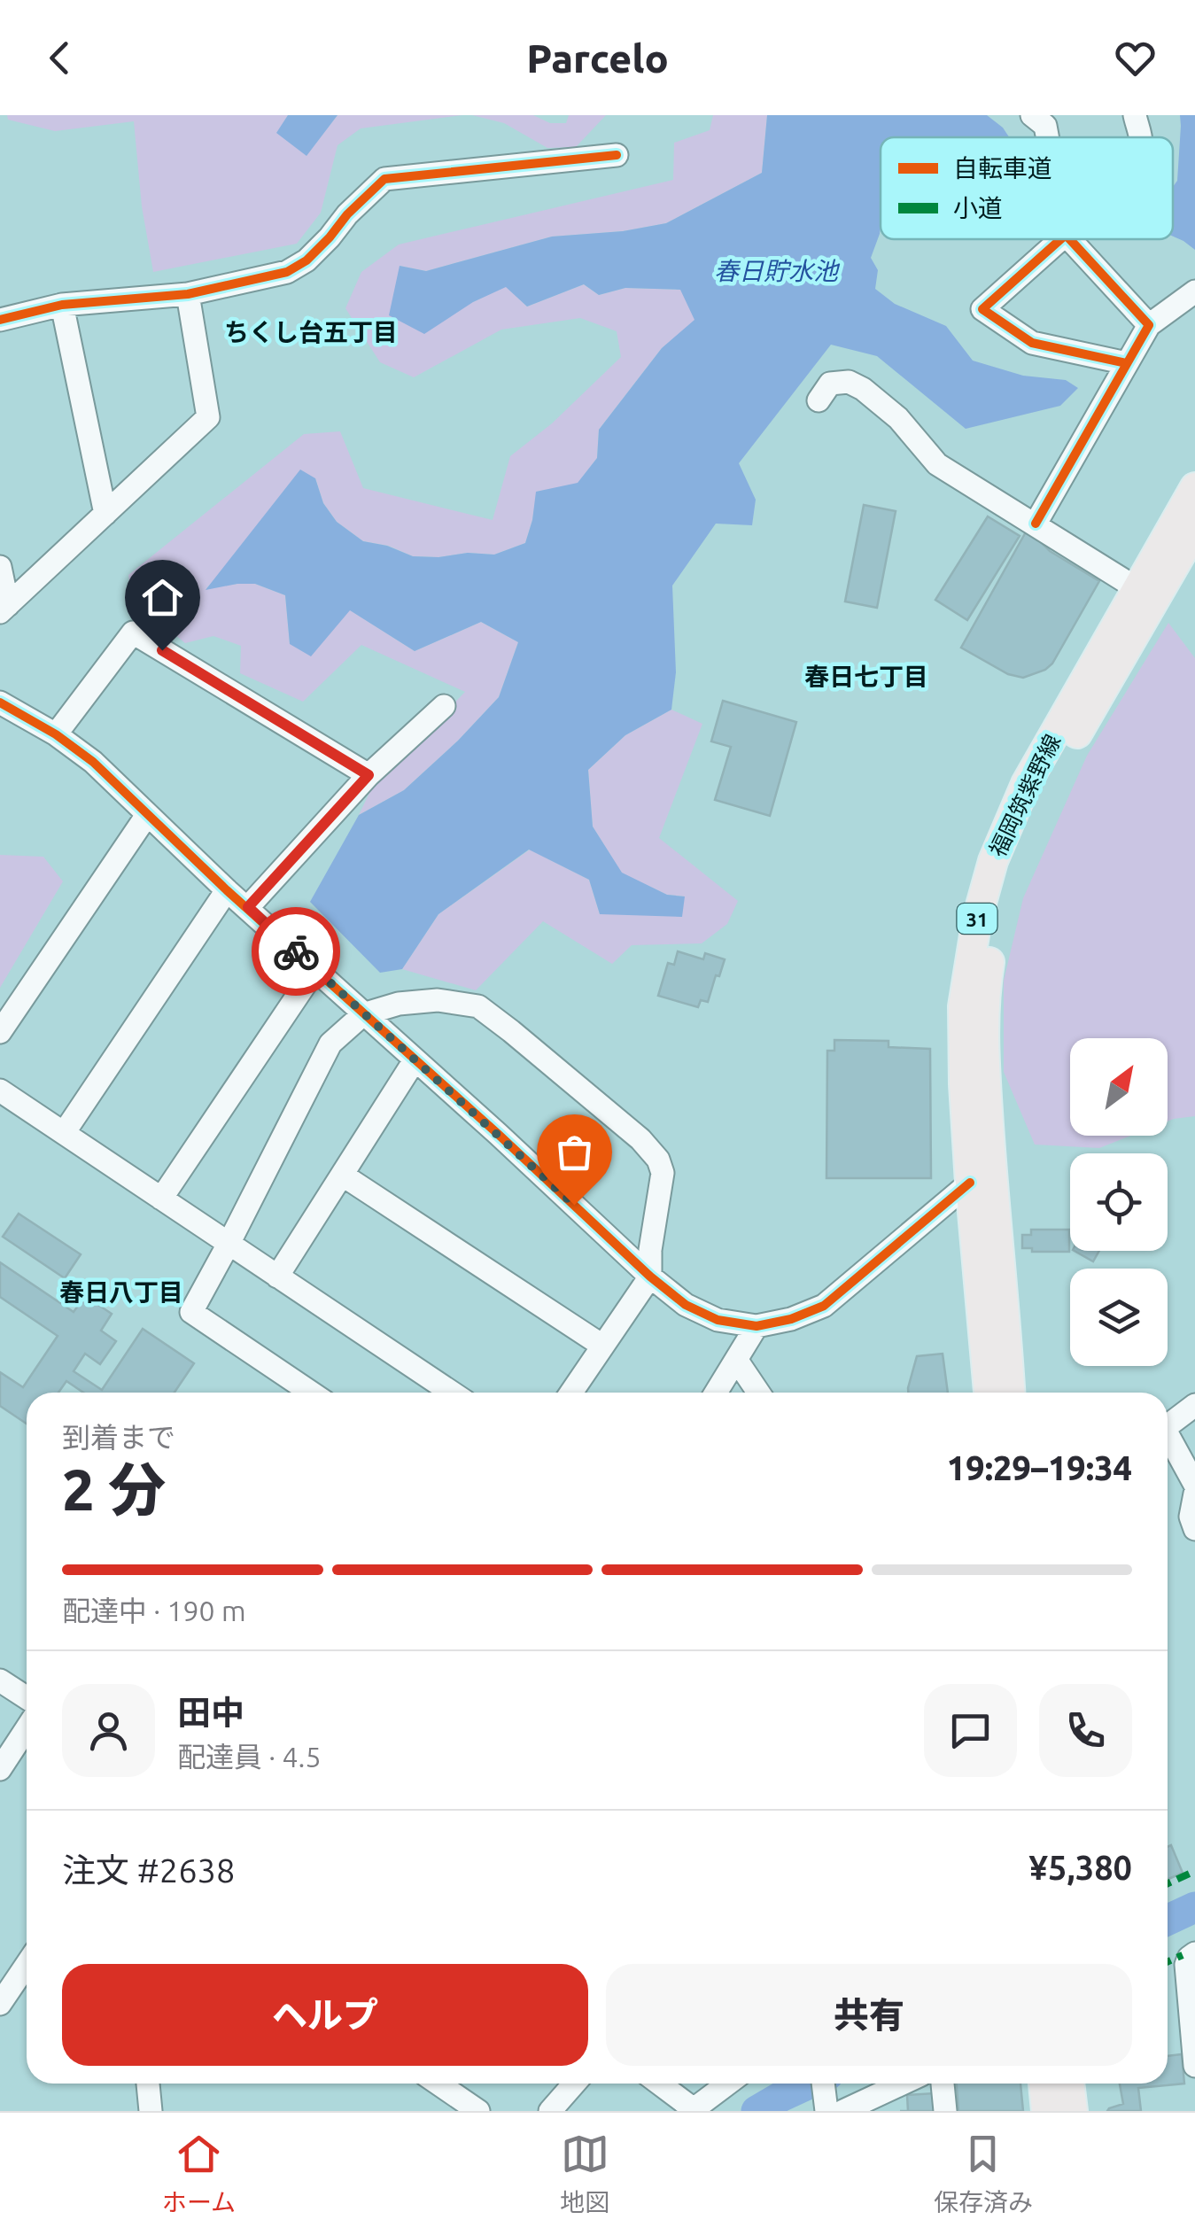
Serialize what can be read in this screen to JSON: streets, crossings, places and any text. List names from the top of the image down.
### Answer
{
  "streets": {
    "main road": ["福岡筑紫野線", "31"]
  },
  "districts": ["ちくし台五丁目", "春日七丁目", "春日八丁目"],
  "water": ["春日貯水池"],
  "legend": ["自転車道", "小道"],
  "north": "top right",
  "page": {
    "header": "Parcelo",
    "heading": ["2 分", "到着まで", "19:29–19:34"],
    "panel": [
      "田中",
      "配達員 · 4.5",
      "注文 #2638",
      "¥5,380"
    ],
    "bar": "配達中 · 190 m",
    "buttons": ["ヘルプ", "共有"],
    "tabs": ["ホーム", "地図", "保存済み"]
  }
}
